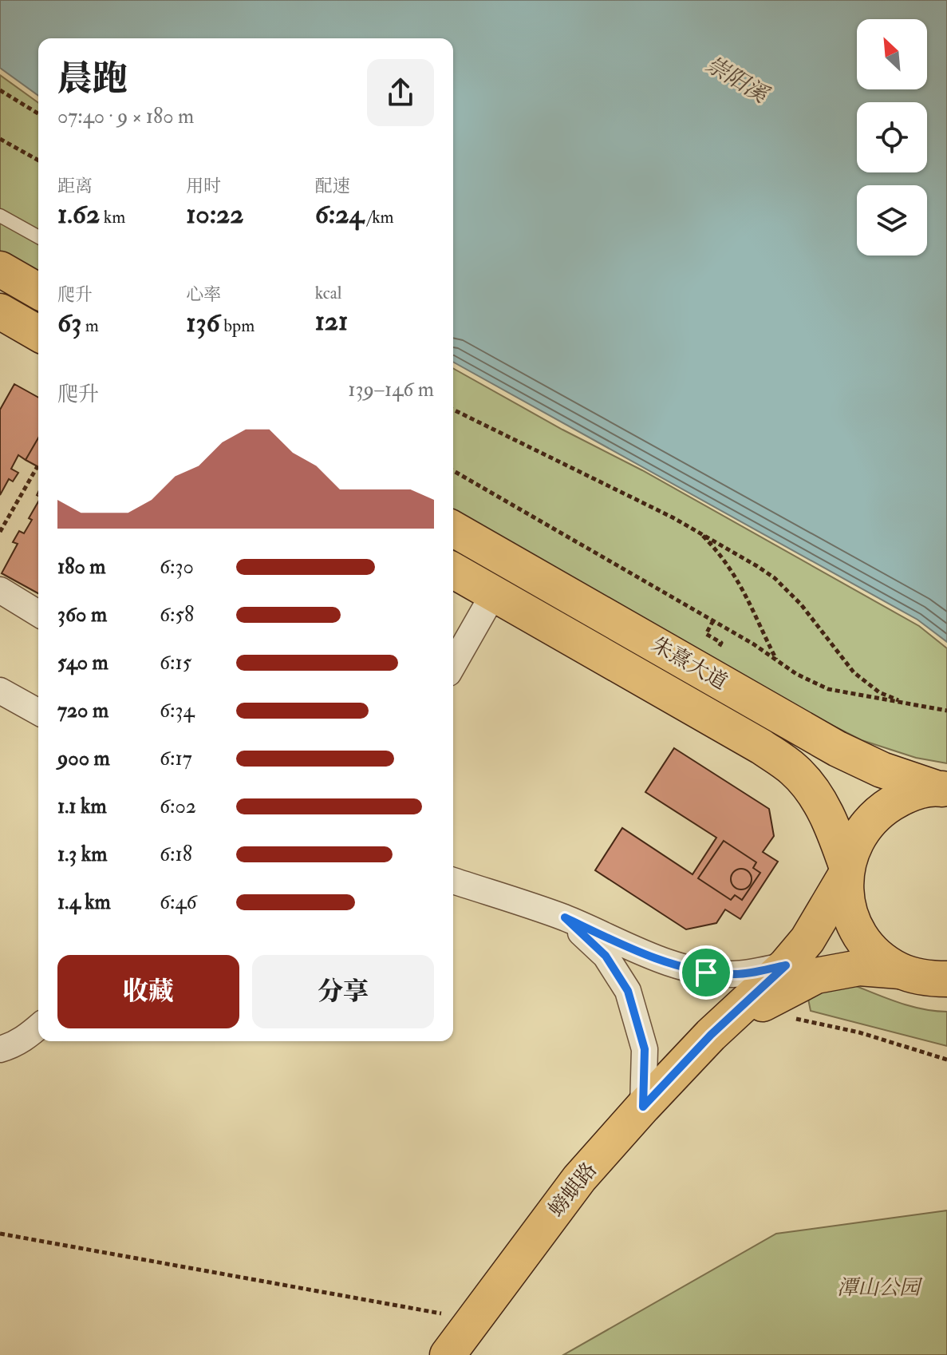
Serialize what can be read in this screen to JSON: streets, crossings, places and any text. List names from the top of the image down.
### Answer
{
  "streets": {
    "main road": ["朱熹大道", "螃蜞路"]
  },
  "water": ["崇阳溪"],
  "parks": ["潭山公园"],
  "north": "top left",
  "page": {
    "heading": ["晨跑", "07:40 · 9 × 180 m"],
    "stats": [
      ["距离", "1.62 km"],
      ["用时", "10:22"],
      ["配速", "6:24 /km"],
      ["爬升", "63 m"],
      ["心率", "136 bpm"],
      ["kcal", "121"]
    ],
    "chart": ["爬升", "139–146 m"],
    "list": [
      {
        "name": "180 m",
        "note": "6:30"
      },
      {
        "name": "360 m",
        "note": "6:58"
      },
      {
        "name": "540 m",
        "note": "6:15"
      },
      {
        "name": "720 m",
        "note": "6:34"
      },
      {
        "name": "900 m",
        "note": "6:17"
      },
      {
        "name": "1.1 km",
        "note": "6:02"
      },
      {
        "name": "1.3 km",
        "note": "6:18"
      },
      {
        "name": "1.4 km",
        "note": "6:46"
      }
    ],
    "buttons": ["收藏", "分享"]
  }
}
